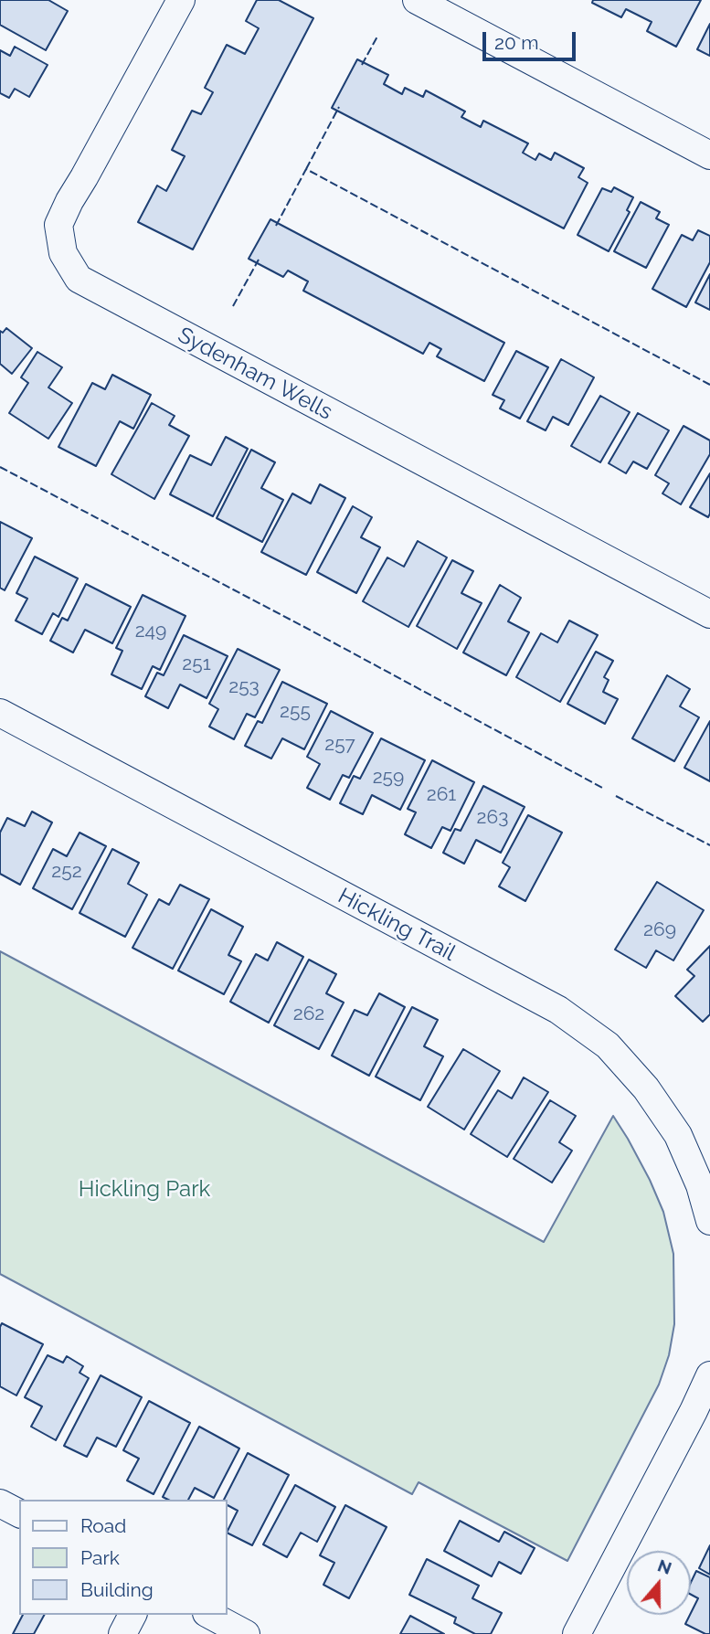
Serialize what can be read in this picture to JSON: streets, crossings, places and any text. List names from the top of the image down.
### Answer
{
  "streets": {
    "street": ["Sydenham Wells", "Hickling Trail"]
  },
  "parks": ["Hickling Park"],
  "house_numbers": [
    "249",
    "251",
    "253",
    "255",
    "257",
    "259",
    "261",
    "263",
    "252",
    "269",
    "262"
  ],
  "legend": ["Road", "Park", "Building"],
  "scale_bar": "20 m",
  "north": "top"
}
